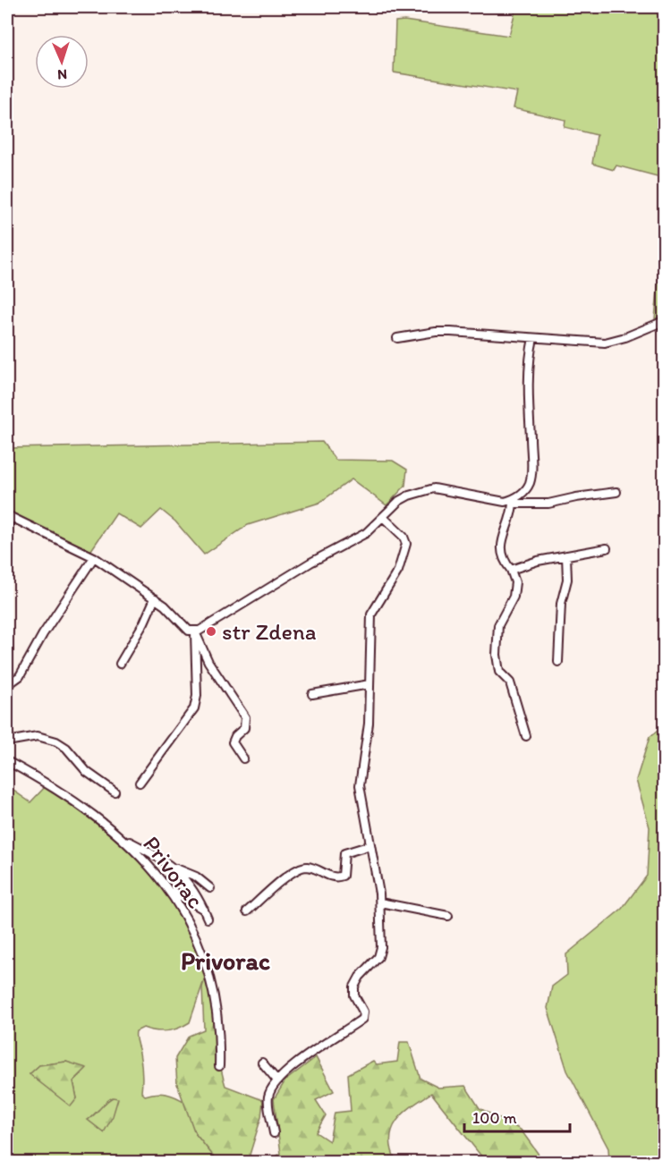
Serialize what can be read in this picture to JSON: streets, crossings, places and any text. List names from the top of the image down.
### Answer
{
  "streets": {
    "street": ["Privorac"]
  },
  "districts": ["Privorac"],
  "places": ["str Zdena"],
  "scale_bar": "100 m",
  "north": "bottom"
}
